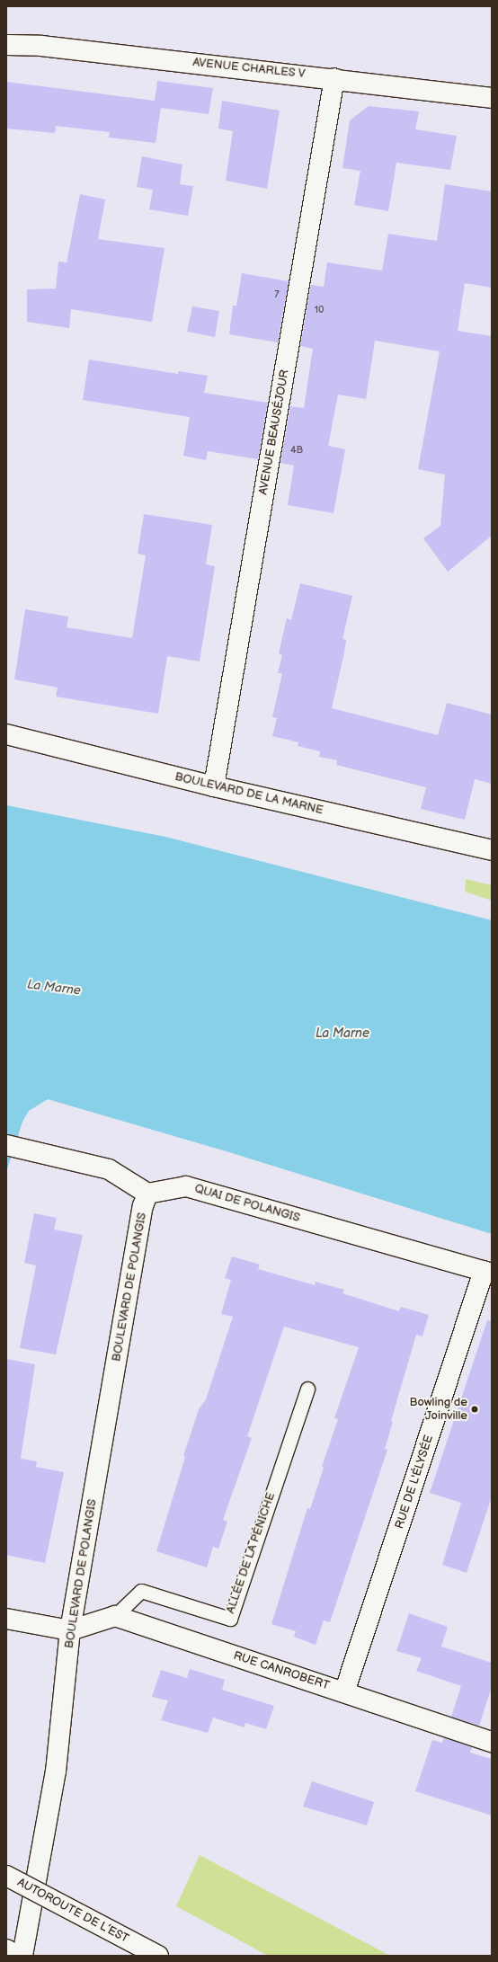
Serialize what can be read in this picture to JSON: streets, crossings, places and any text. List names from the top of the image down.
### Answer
{
  "streets": {
    "main road": [
      "AVENUE CHARLES V",
      "AVENUE BEAUSÉJOUR",
      "BOULEVARD DE LA MARNE",
      "QUAI DE POLANGIS",
      "BOULEVARD DE POLANGIS",
      "RUE DE L'ÉLYSÉE",
      "RUE CANROBERT",
      "AUTOROUTE DE L’EST"
    ],
    "lane": ["ALLÉE DE LA PÉNICHE"]
  },
  "crossings": [
    ["AVENUE CHARLES V", "AVENUE BEAUSÉJOUR"],
    ["AVENUE BEAUSÉJOUR", "BOULEVARD DE LA MARNE"],
    ["QUAI DE POLANGIS", "BOULEVARD DE POLANGIS"],
    ["QUAI DE POLANGIS", "RUE DE L'ÉLYSÉE"],
    ["RUE DE L'ÉLYSÉE", "RUE CANROBERT"],
    ["ALLÉE DE LA PÉNICHE", "RUE CANROBERT"]
  ],
  "water": ["La Marne"],
  "places": ["Bowling de Joinville"],
  "house_numbers": ["7", "10", "4B"]
}
